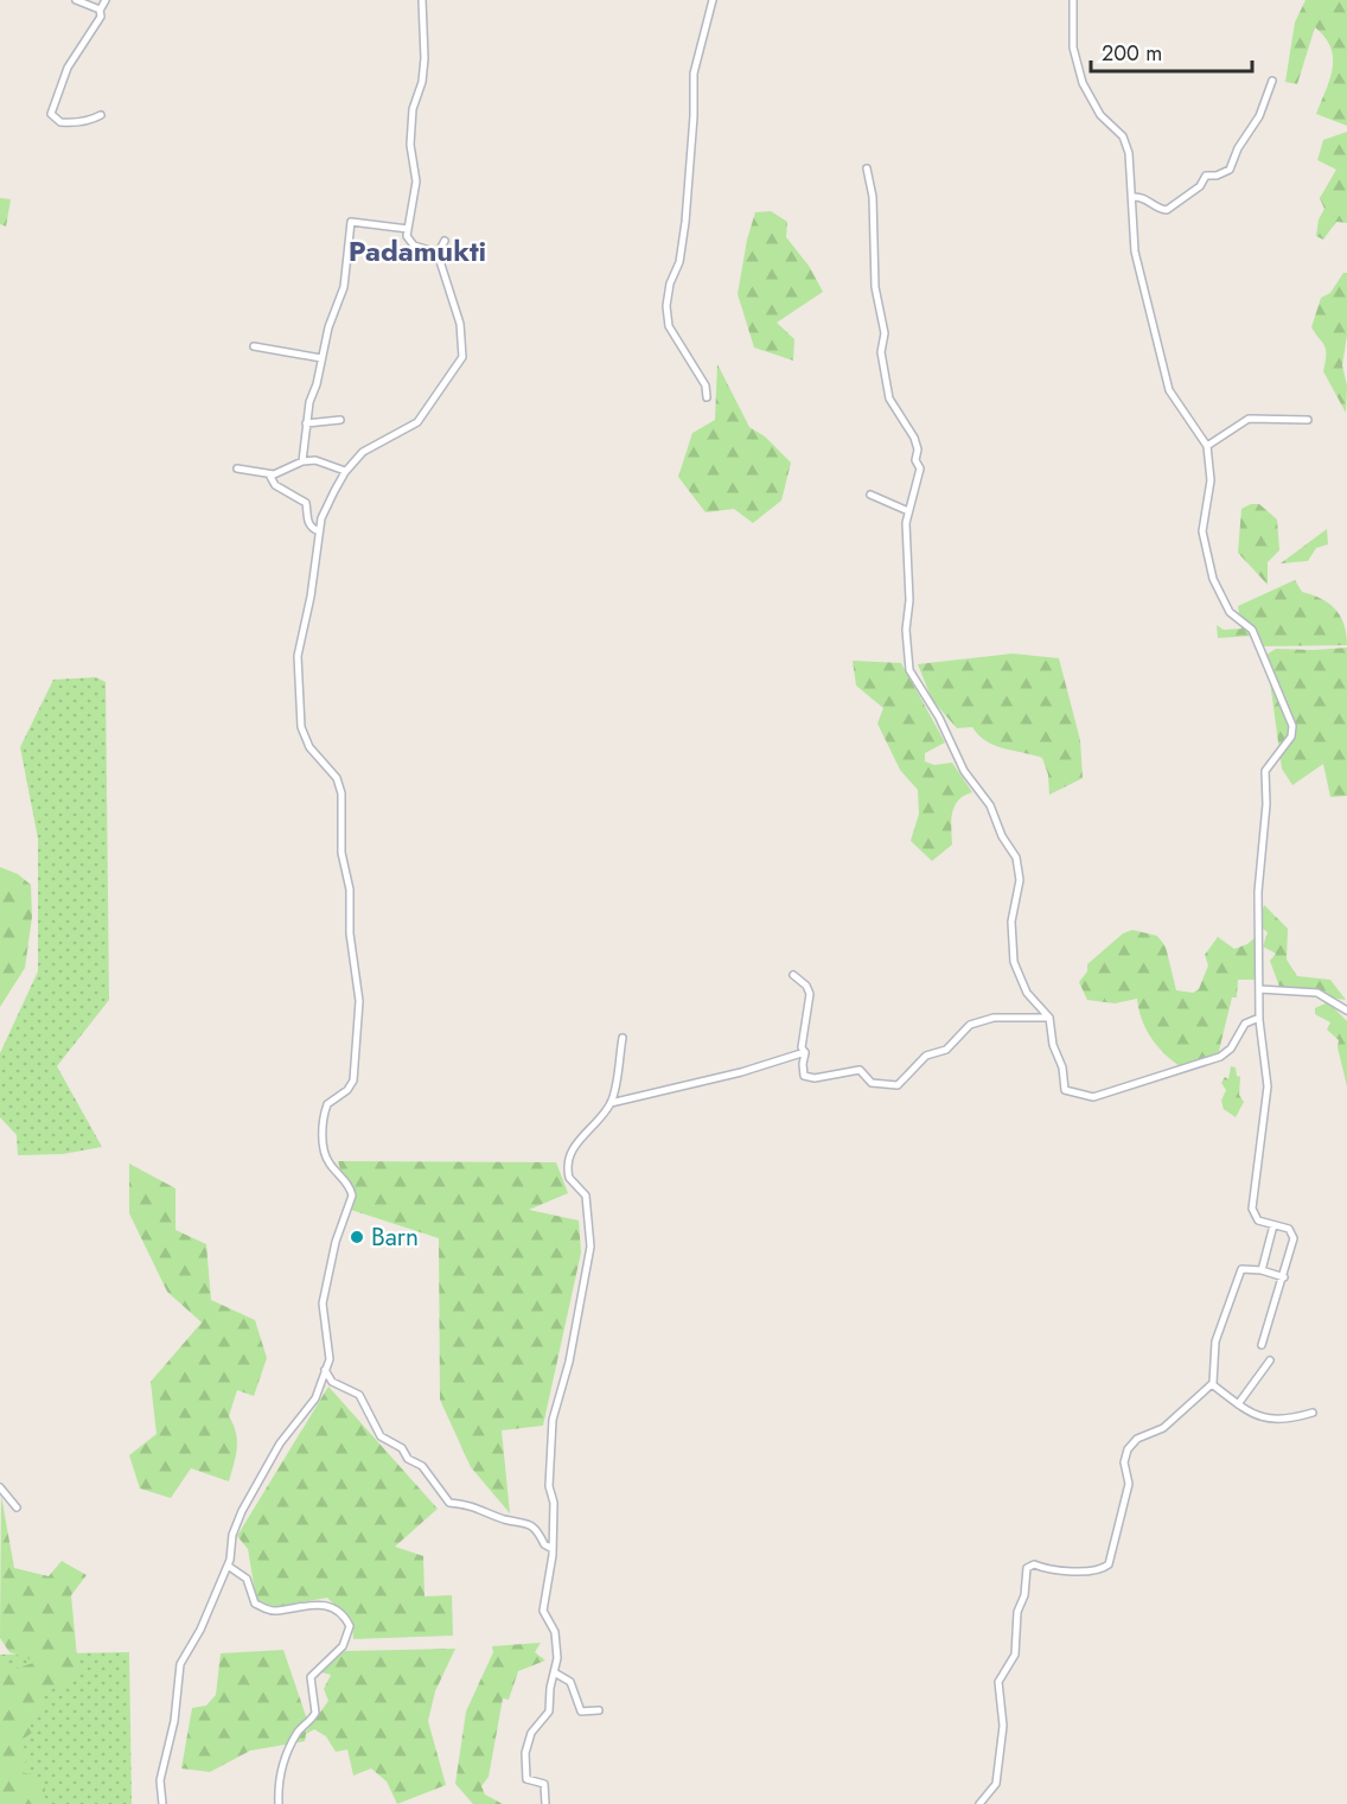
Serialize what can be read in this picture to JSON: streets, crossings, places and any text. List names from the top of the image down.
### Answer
{
  "districts": ["Padamukti"],
  "places": ["Barn"],
  "scale_bar": "200 m"
}
